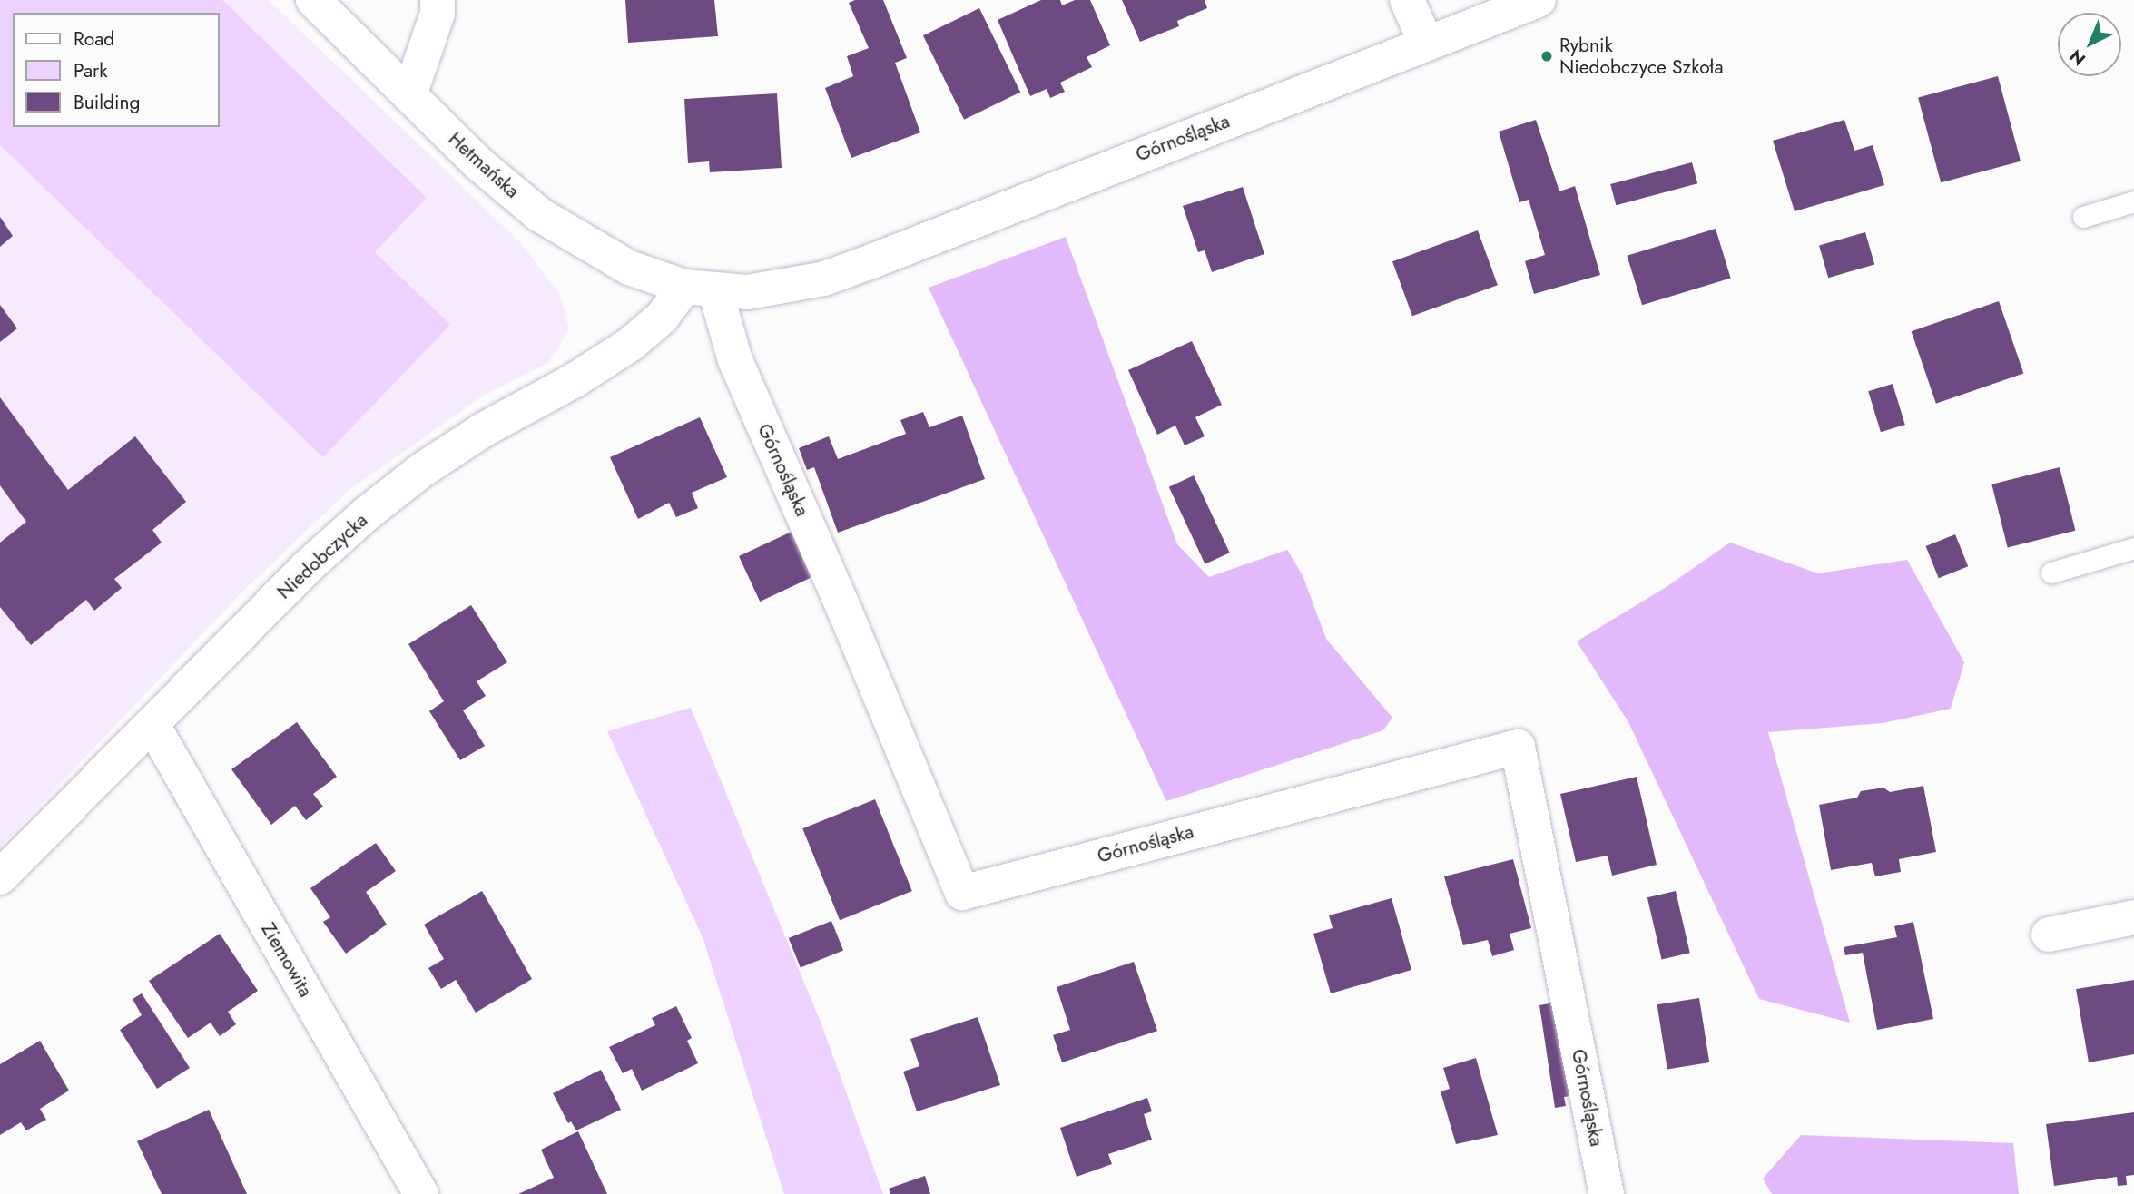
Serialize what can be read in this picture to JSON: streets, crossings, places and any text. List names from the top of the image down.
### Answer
{
  "streets": {
    "street": [
      "Górnośląska",
      "Hetmańska",
      "Niedobczycka",
      "Ziemowita"
    ]
  },
  "crossings": [
    ["Górnośląska", "Hetmańska"],
    ["Górnośląska", "Niedobczycka"],
    ["Hetmańska", "Niedobczycka"],
    ["Niedobczycka", "Ziemowita"]
  ],
  "places": ["Rybnik Niedobczyce Szkoła"],
  "legend": ["Road", "Park", "Building"],
  "north": "bottom left"
}
